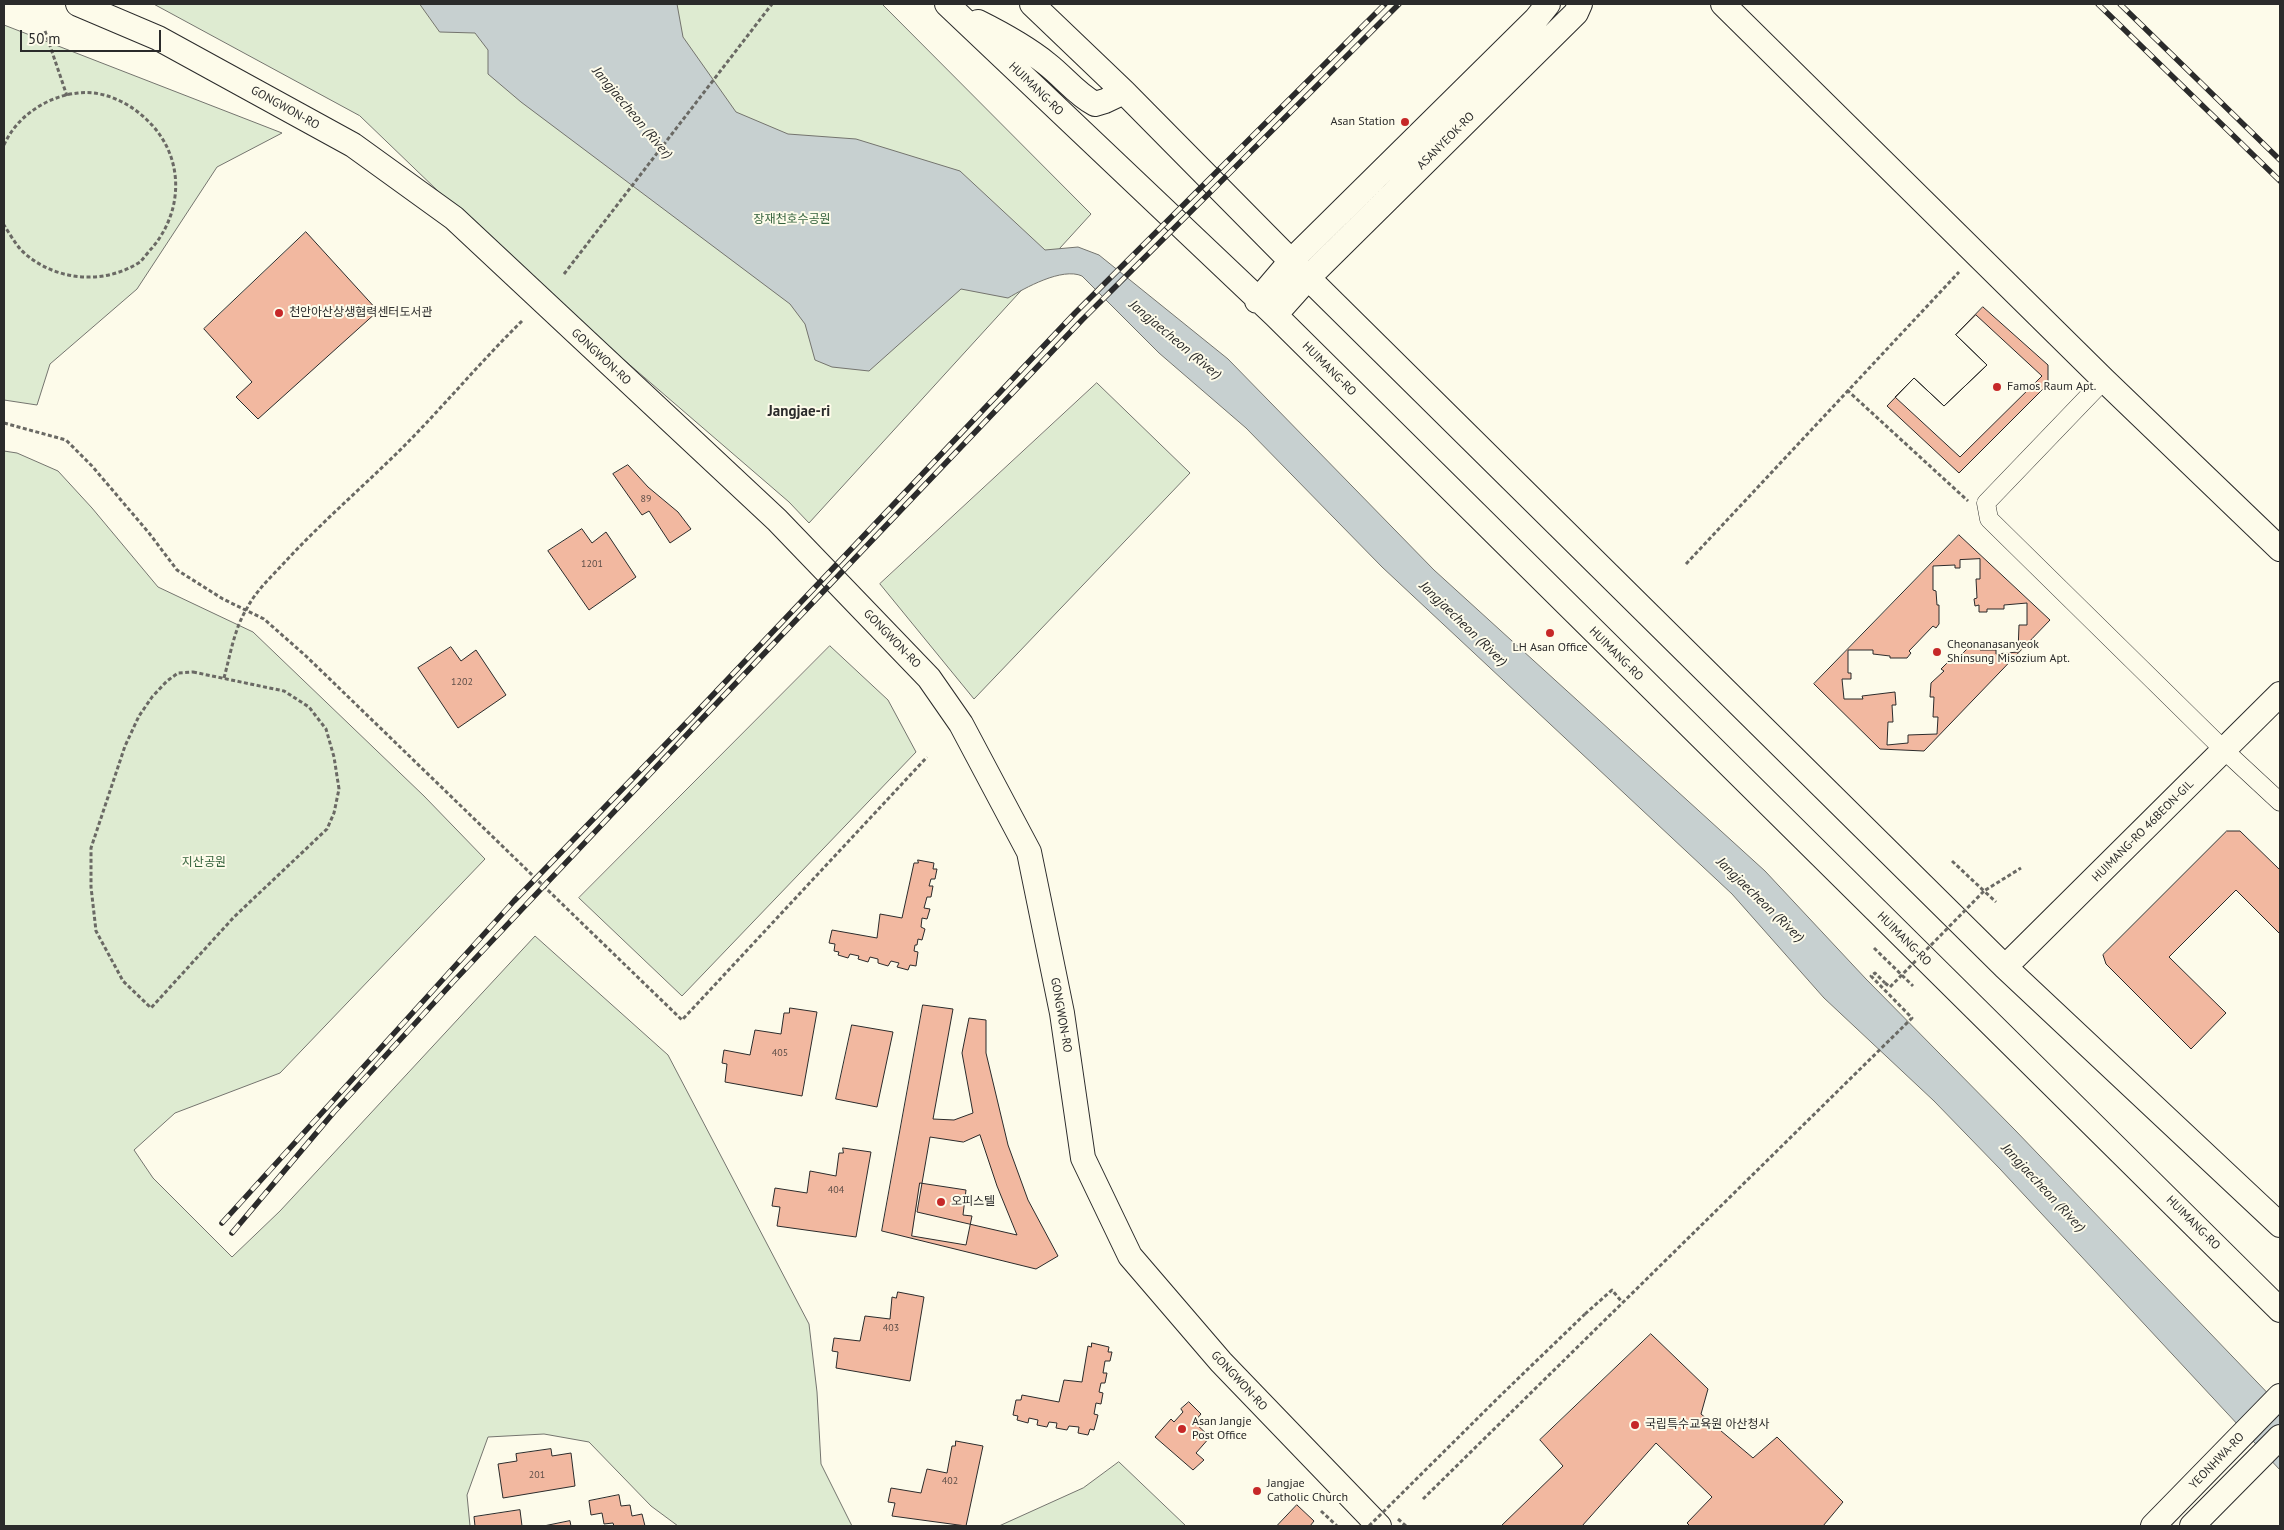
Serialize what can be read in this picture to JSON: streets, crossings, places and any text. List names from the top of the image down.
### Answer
{
  "streets": {
    "street": [
      "HUIMANG-RO",
      "GONGWON-RO",
      "ASANYEOK-RO",
      "HUIMANG-RO 46BEON-GIL",
      "YEONHWA-RO"
    ]
  },
  "crossings": [
    ["HUIMANG-RO", "ASANYEOK-RO"]
  ],
  "districts": ["Jangjae-ri"],
  "water": ["Jangjaecheon (River)"],
  "parks": ["장재천호수공원", "지산공원"],
  "places": [
    "Asan Station",
    "천안아산상생협력센터도서관",
    "Famos Raum Apt.",
    "LH Asan Office",
    "Cheonanasanyeok Shinsung Misozium Apt.",
    "오피스텔",
    "국립특수교육원 아산청사",
    "Asan Jangje Post Office",
    "Jangjae Catholic Church"
  ],
  "house_numbers": [
    "89",
    "1201",
    "1202",
    "405",
    "404",
    "403",
    "201",
    "402"
  ],
  "scale_bar": "50 m"
}
